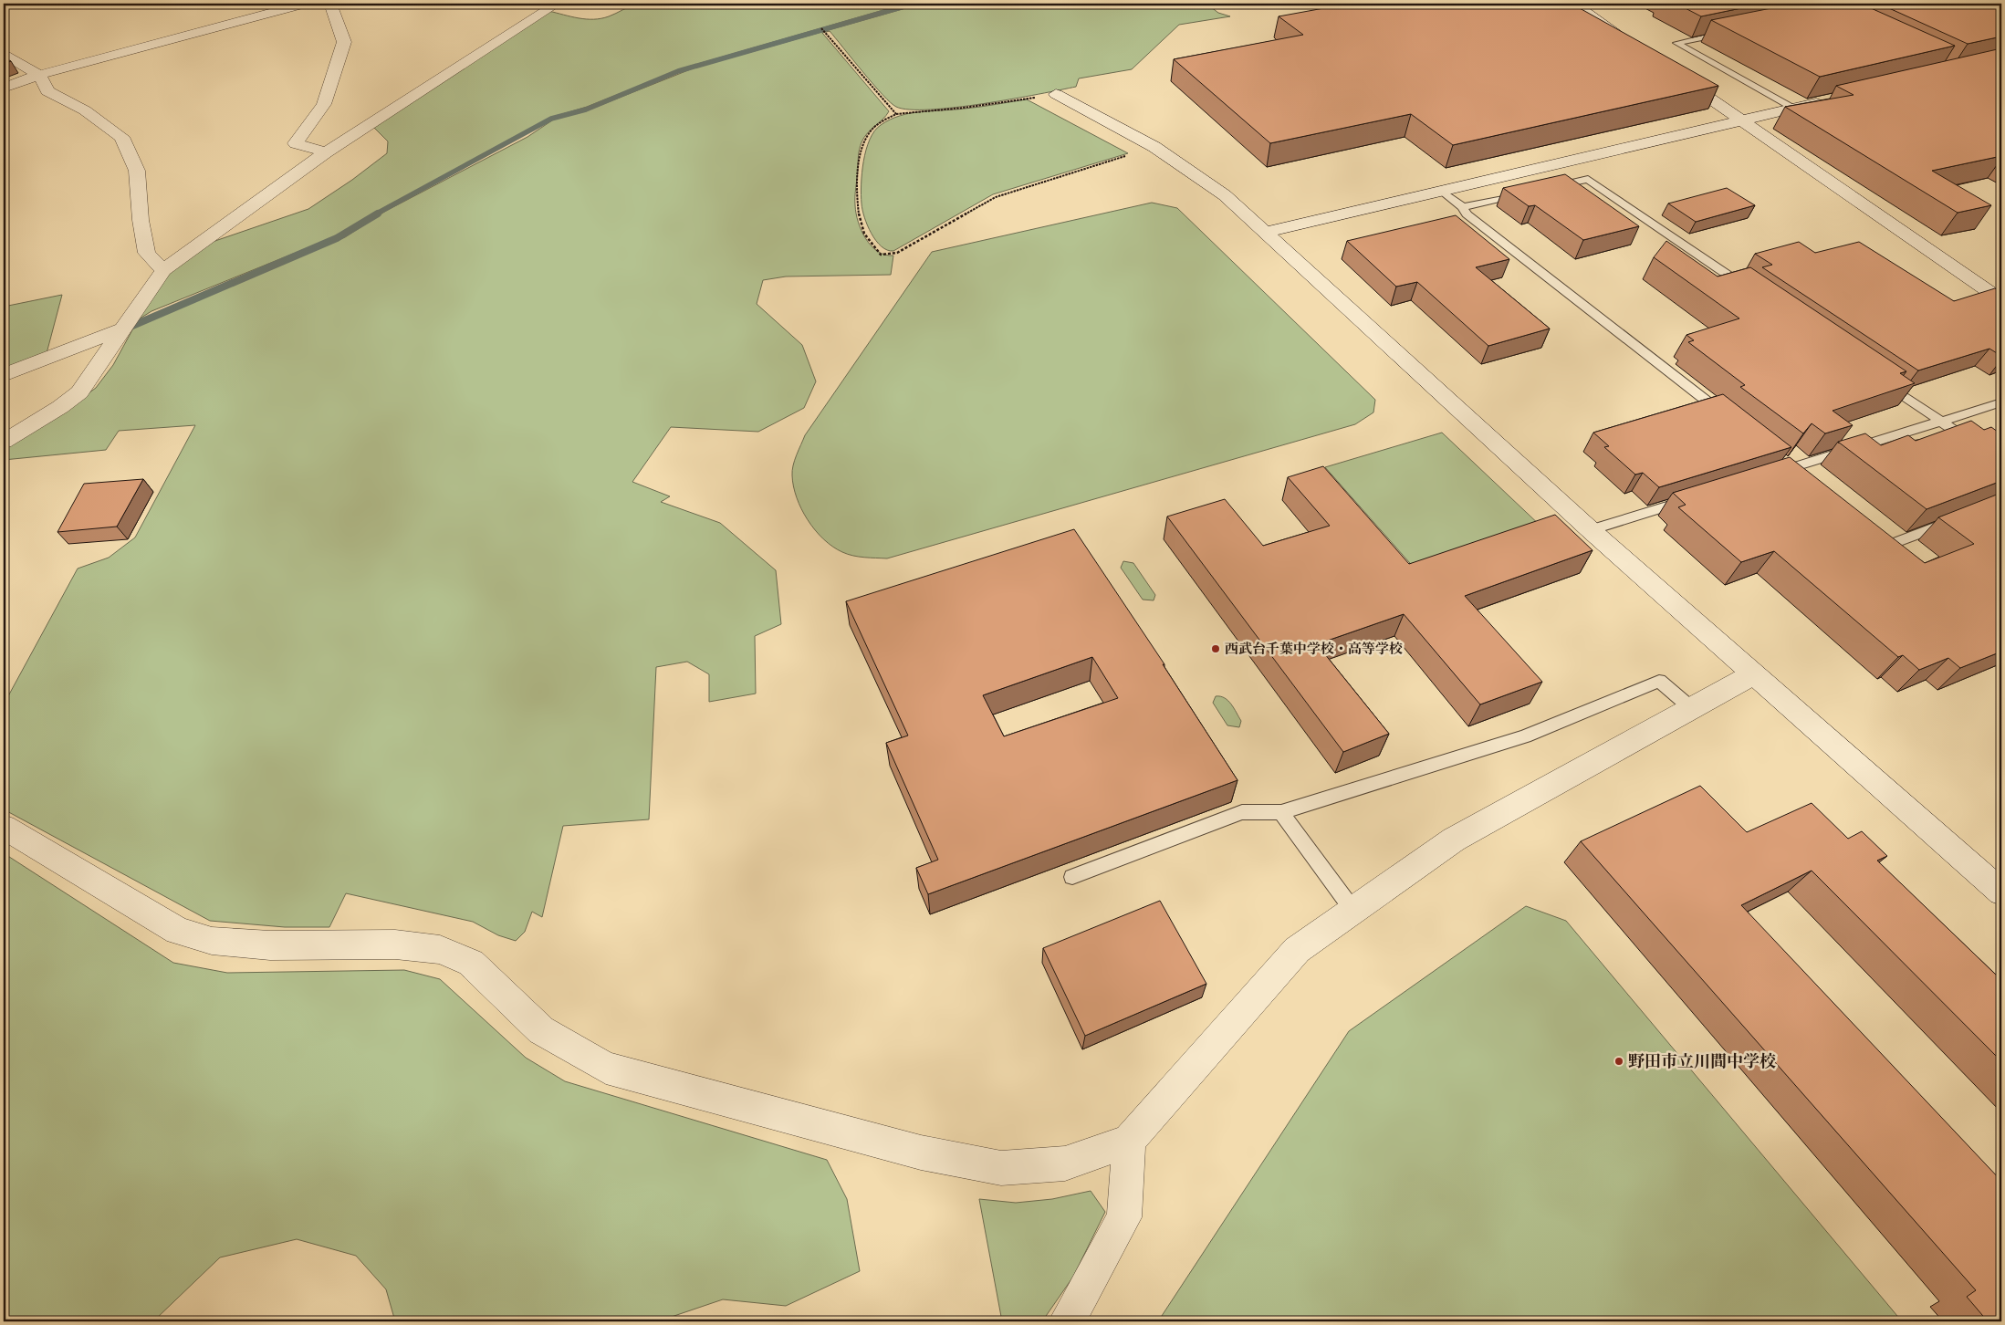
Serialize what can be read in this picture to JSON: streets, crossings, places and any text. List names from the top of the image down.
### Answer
{
  "places": ["西武台千葉中学校・高等学校", "野田市立川間中学校"]
}
